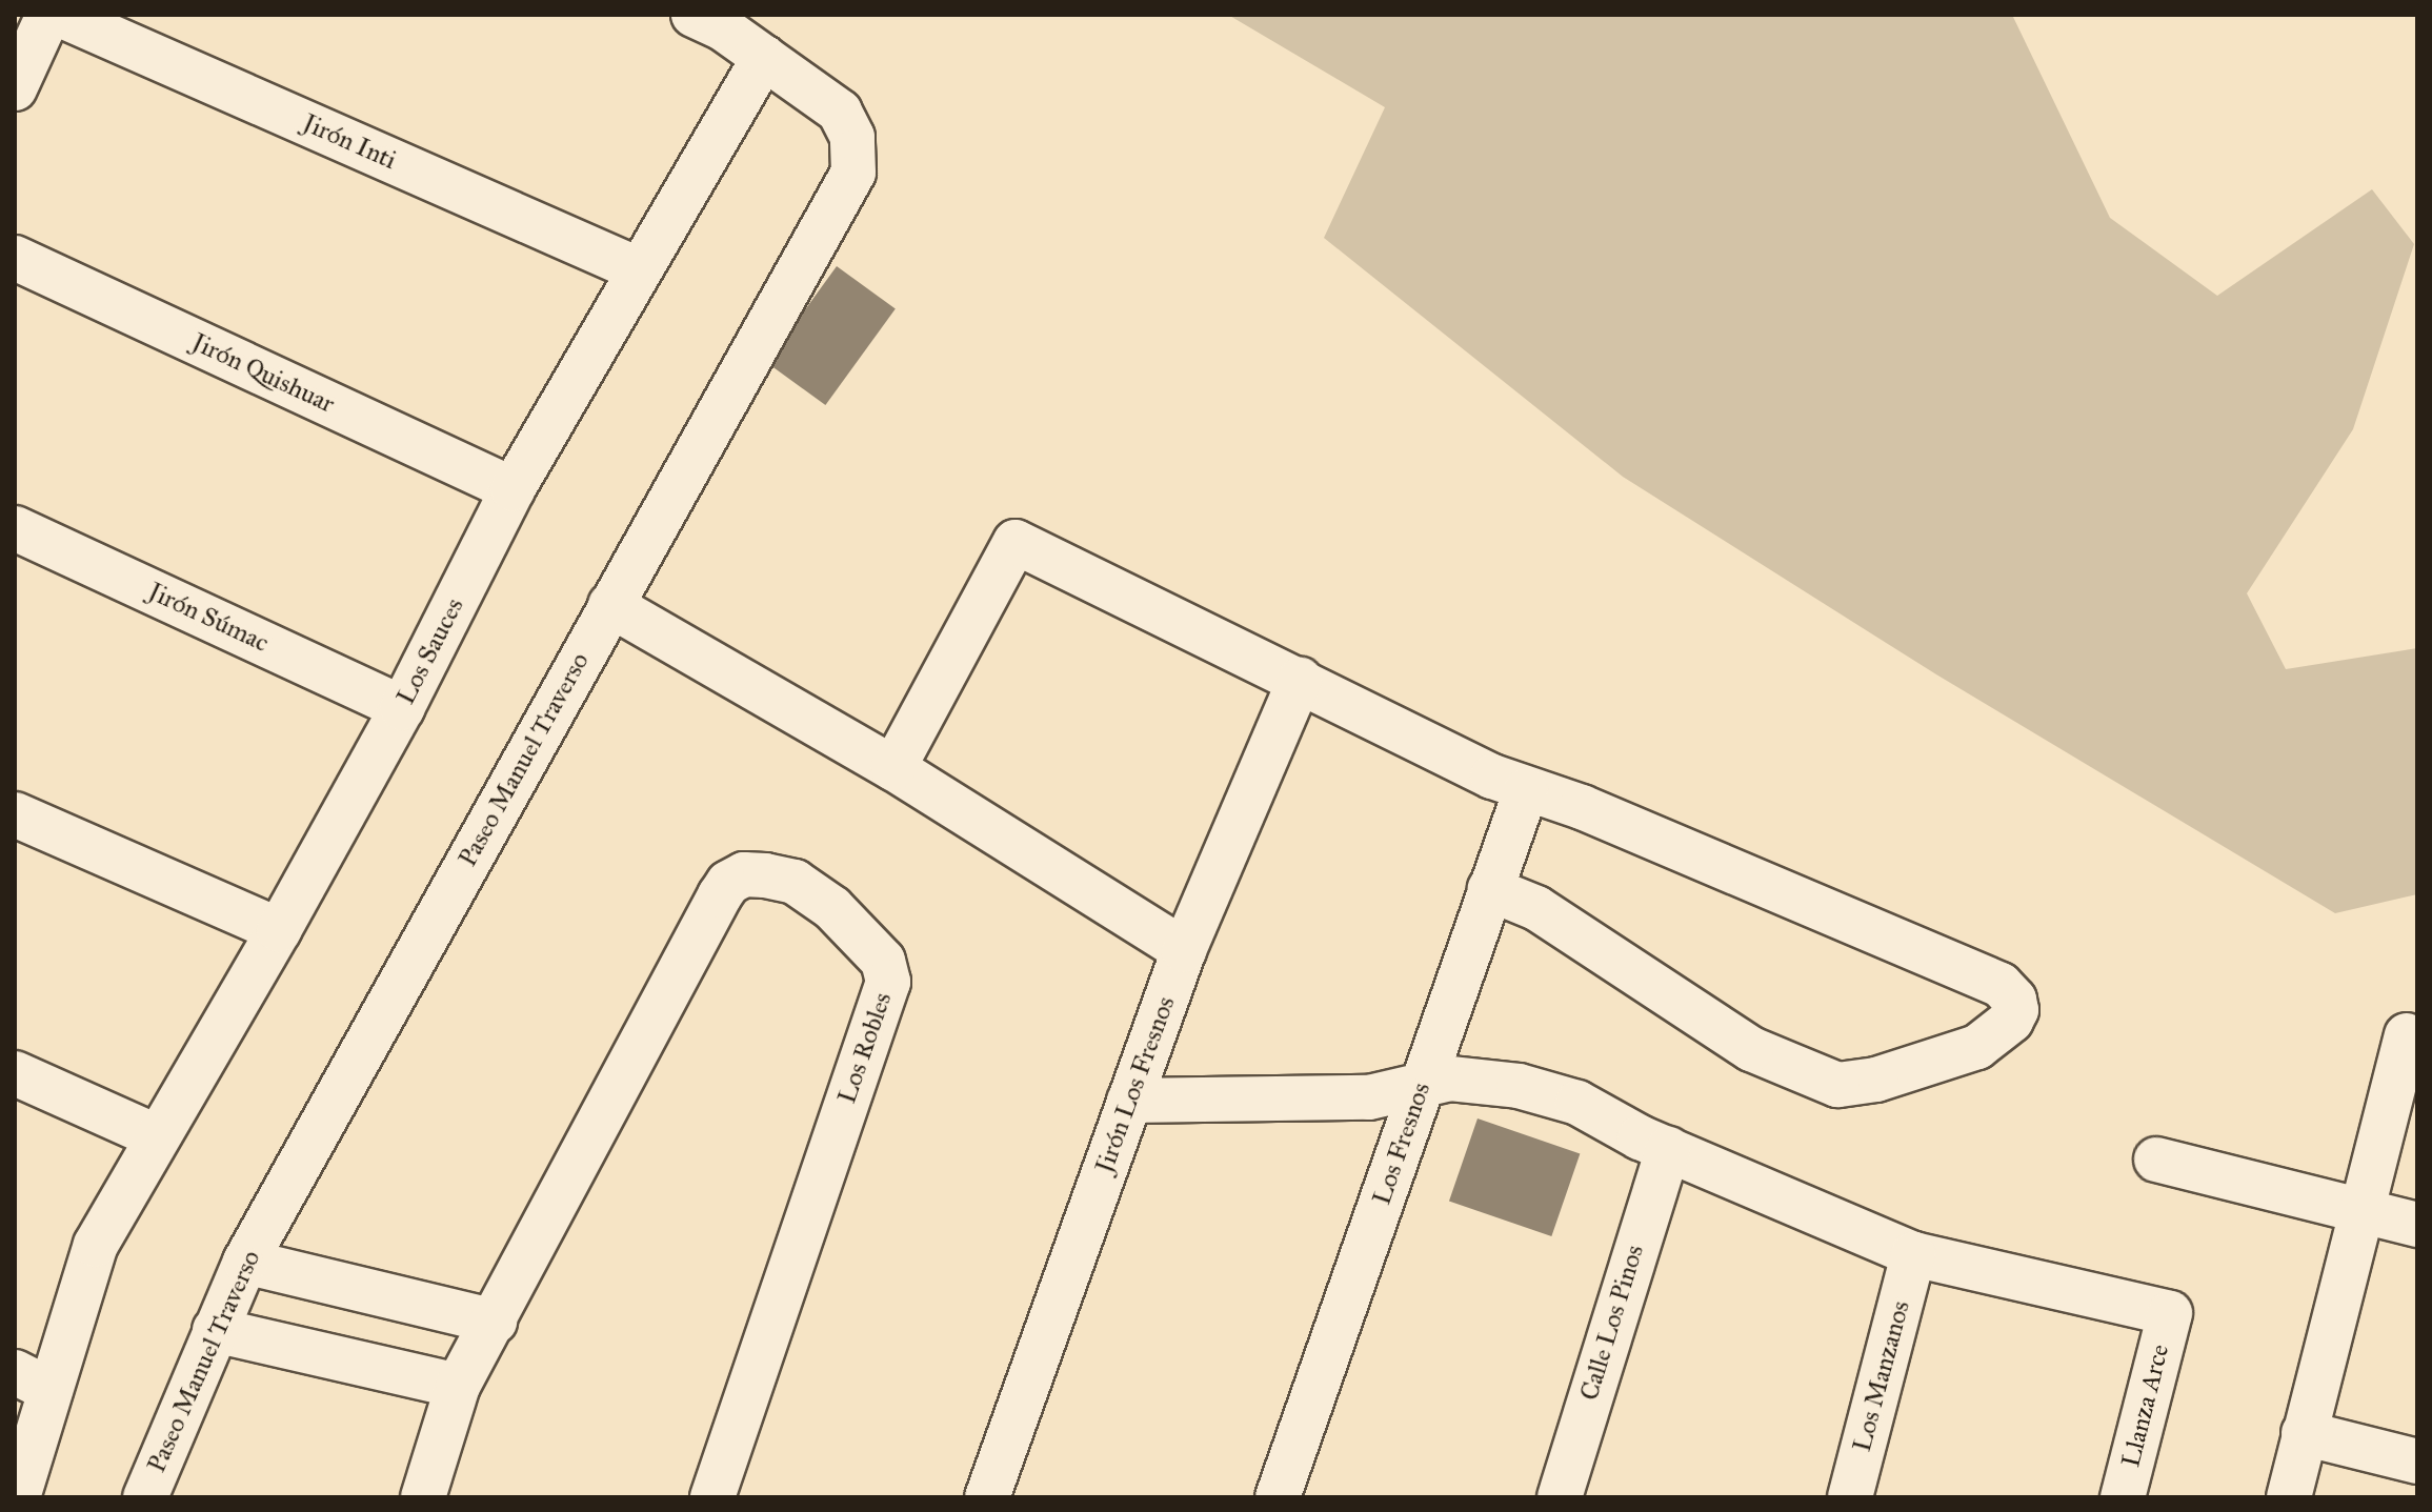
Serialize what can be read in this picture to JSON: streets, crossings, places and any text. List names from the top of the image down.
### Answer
{
  "streets": {
    "street": [
      "Jirón Inti",
      "Jirón Quishuar",
      "Jirón Súmac",
      "Los Sauces",
      "Paseo Manuel Traverso",
      "Los Robles",
      "Jirón Los Fresnos",
      "Los Fresnos",
      "Calle Los Pinos",
      "Los Manzanos",
      "Llanza Arce"
    ]
  },
  "crossings": [
    ["Jirón Inti", "Los Sauces"],
    ["Jirón Quishuar", "Los Sauces"],
    ["Jirón Súmac", "Los Sauces"],
    ["Los Sauces", "Paseo Manuel Traverso"],
    ["Los Manzanos", "Llanza Arce"]
  ]
}
